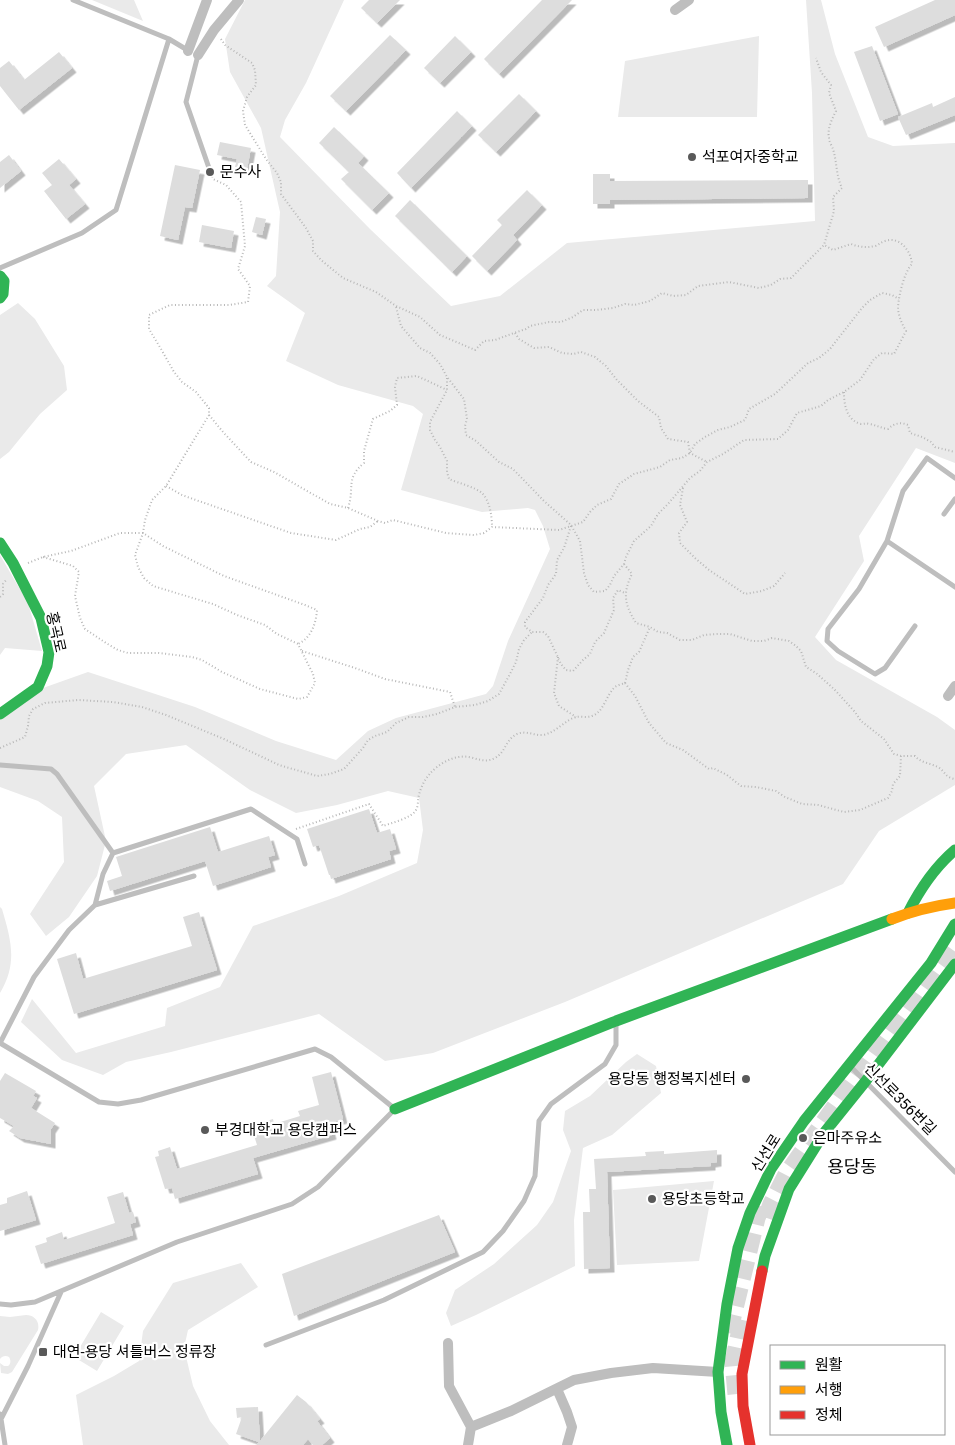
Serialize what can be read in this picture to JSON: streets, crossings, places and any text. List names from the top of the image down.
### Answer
{
  "streets": {
    "main road": ["홍곡로", "신선로"],
    "lane": ["신선로356번길"]
  },
  "crossings": [
    ["신선로356번길", "신선로"]
  ],
  "districts": ["용당동"],
  "places": {
    "other": [
      "석포여자중학교",
      "문수사",
      "용당동 행정복지센터",
      "부경대학교 용당캠퍼스",
      "은마주유소",
      "용당초등학교"
    ],
    "transit": ["대연-용당 셔틀버스 정류장"]
  },
  "legend": ["원활", "서행", "정체"]
}
